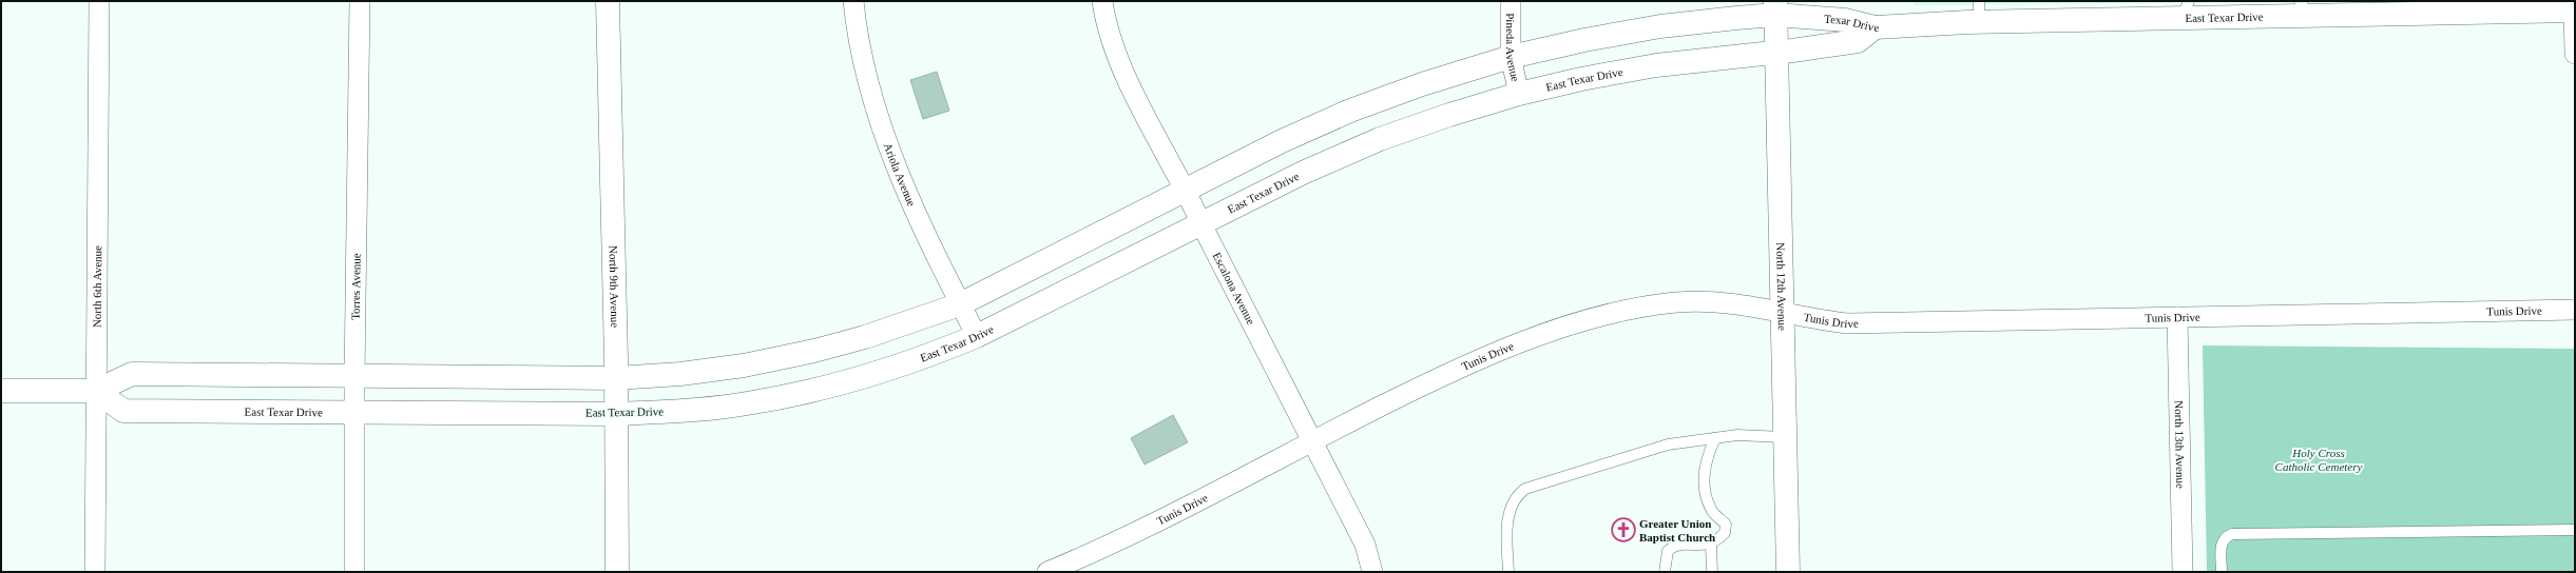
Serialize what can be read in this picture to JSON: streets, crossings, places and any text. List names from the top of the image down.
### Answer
{
  "streets": {
    "street": [
      "East Texar Drive",
      "Texar Drive",
      "Pineda Avenue",
      "Ariola Avenue",
      "North 6th Avenue",
      "Torres Avenue",
      "North 9th Avenue",
      "North 12th Avenue",
      "Escalona Avenue",
      "Tunis Drive",
      "North 13th Avenue"
    ]
  },
  "crossings": [
    ["East Texar Drive", "Texar Drive"],
    ["East Texar Drive", "Pineda Avenue"],
    ["East Texar Drive", "Ariola Avenue"],
    ["East Texar Drive", "North 6th Avenue"],
    ["East Texar Drive", "Torres Avenue"],
    ["East Texar Drive", "North 9th Avenue"],
    ["East Texar Drive", "North 12th Avenue"],
    ["East Texar Drive", "Escalona Avenue"],
    ["Texar Drive", "North 12th Avenue"],
    ["North 12th Avenue", "Tunis Drive"],
    ["Escalona Avenue", "Tunis Drive"],
    ["Tunis Drive", "North 13th Avenue"]
  ],
  "parks": ["Holy Cross Catholic Cemetery"],
  "places": {
    "church": ["Greater Union Baptist Church"]
  }
}
